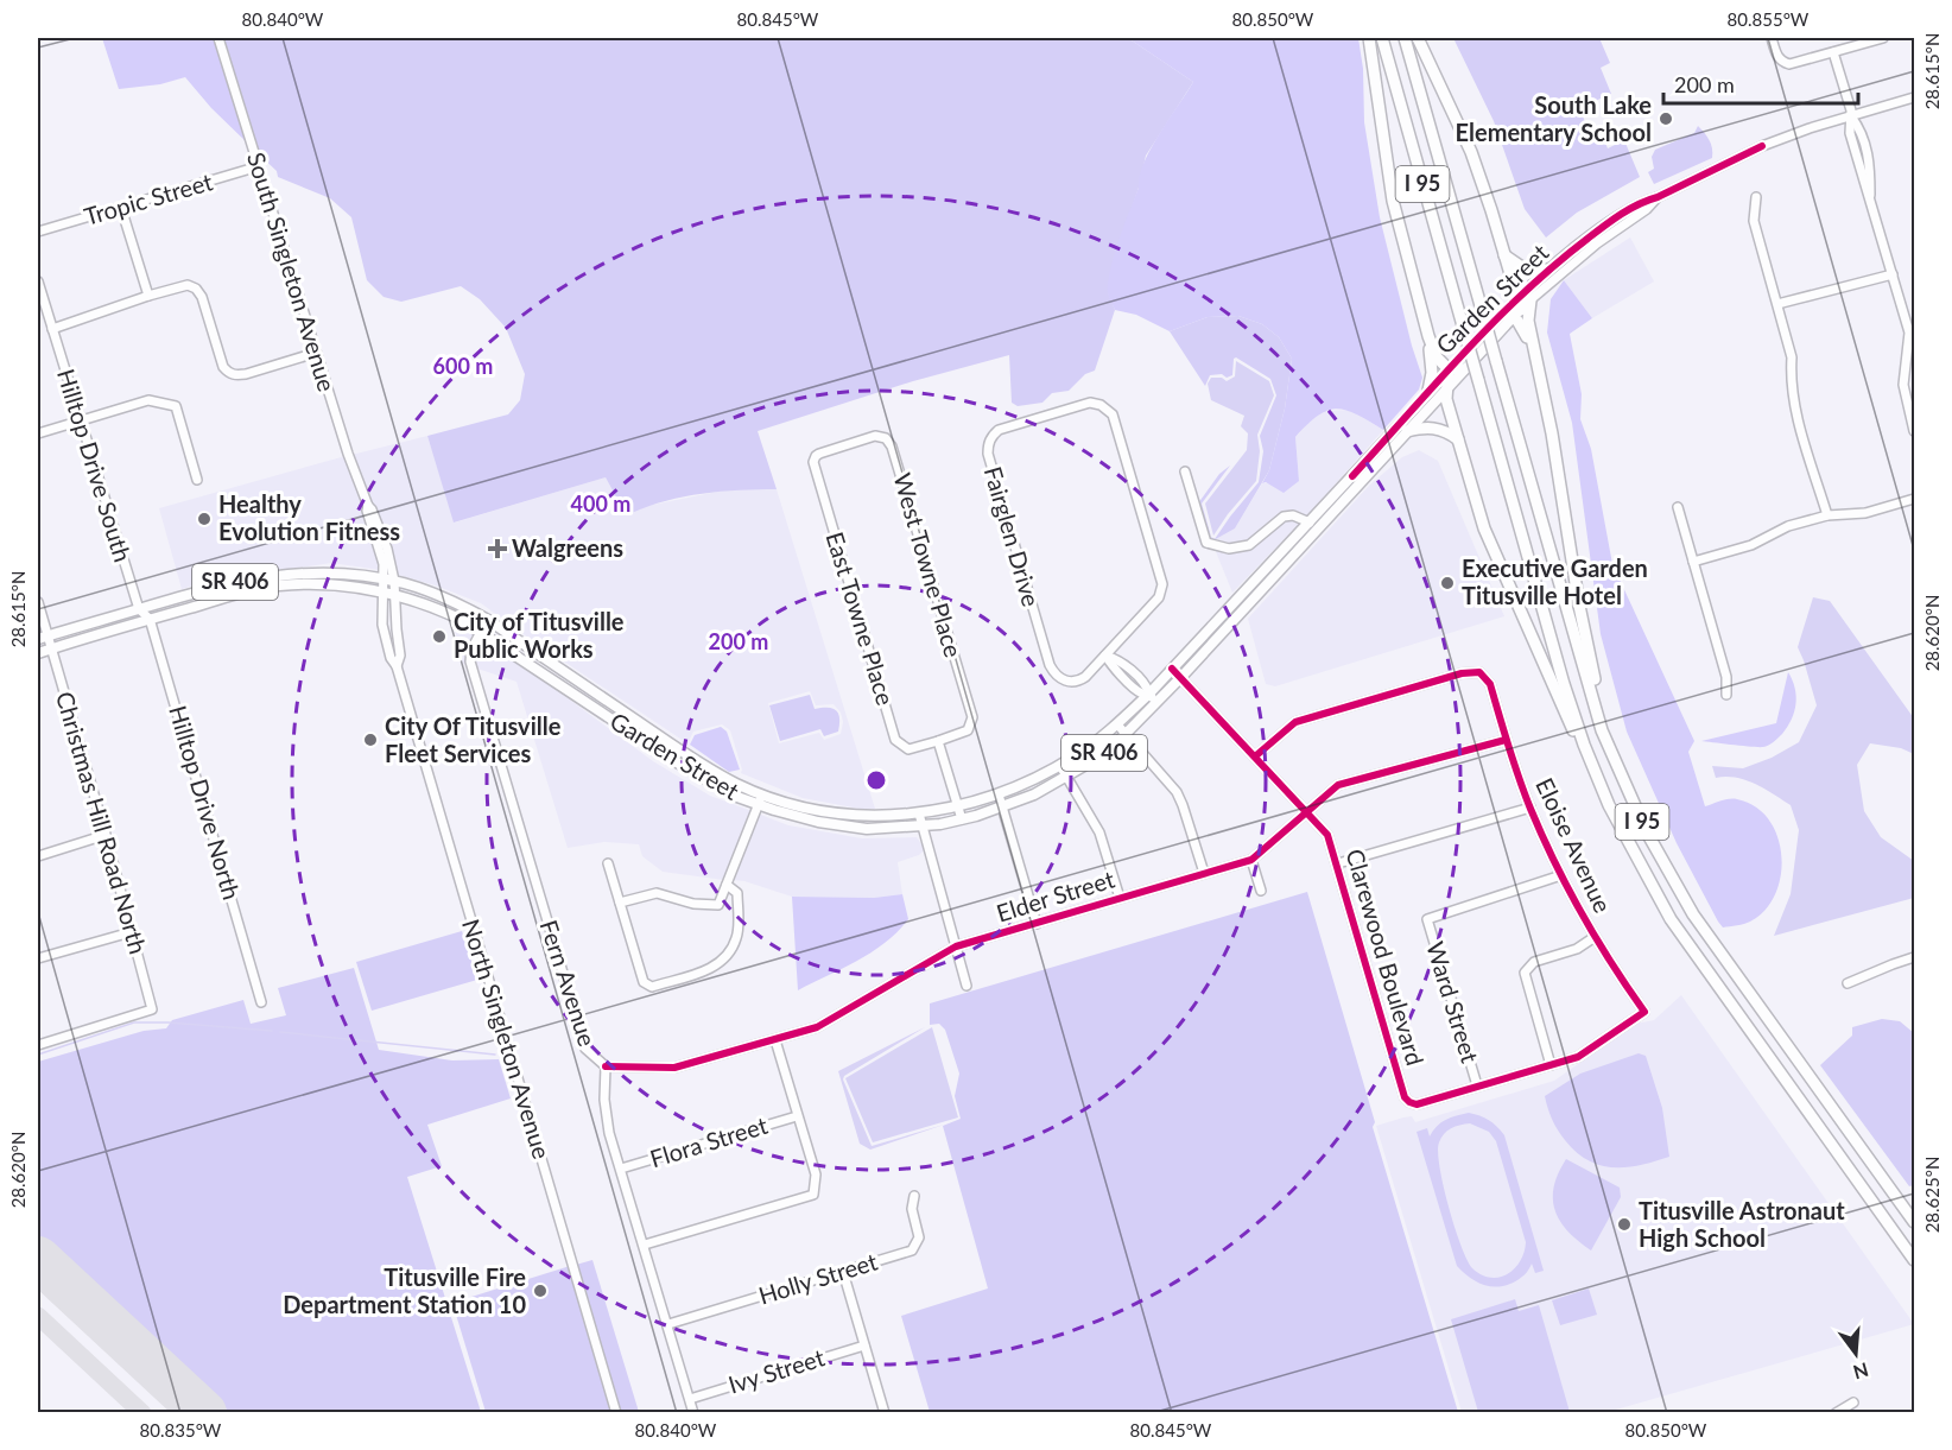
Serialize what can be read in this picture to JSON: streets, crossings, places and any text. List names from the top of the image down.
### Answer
{
  "streets": {
    "highway": ["I 95"],
    "main road": ["Garden Street", "SR 406"],
    "street": [
      "Tropic Street",
      "South Singleton Avenue",
      "Hilltop Drive South",
      "Fairglen Drive",
      "West Towne Place",
      "East Towne Place",
      "Hilltop Drive North",
      "Christmas Hill Road North",
      "Eloise Avenue",
      "Elder Street",
      "Clarewood Boulevard",
      "Fern Avenue",
      "Ward Street",
      "North Singleton Avenue",
      "Flora Street",
      "Holly Street",
      "Ivy Street"
    ]
  },
  "crossings": [
    ["Tropic Street", "South Singleton Avenue"],
    ["South Singleton Avenue", "Garden Street"],
    ["South Singleton Avenue", "North Singleton Avenue"],
    ["Garden Street", "Hilltop Drive South"],
    ["Garden Street", "Hilltop Drive North"],
    ["Garden Street", "Christmas Hill Road North"],
    ["Garden Street", "Clarewood Boulevard"],
    ["Garden Street", "Fern Avenue"],
    ["Garden Street", "North Singleton Avenue"],
    ["West Towne Place", "East Towne Place"],
    ["Eloise Avenue", "Elder Street"],
    ["Eloise Avenue", "Clarewood Boulevard"],
    ["Eloise Avenue", "Ward Street"],
    ["Elder Street", "Clarewood Boulevard"],
    ["Elder Street", "Fern Avenue"],
    ["Clarewood Boulevard", "Ward Street"],
    ["Fern Avenue", "Flora Street"],
    ["Fern Avenue", "Holly Street"],
    ["Fern Avenue", "Ivy Street"]
  ],
  "places": {
    "other": [
      "South Lake Elementary School",
      "Healthy Evolution Fitness",
      "Executive Garden Titusville Hotel",
      "City of Titusville Public Works",
      "City Of Titusville Fleet Services",
      "Titusville Astronaut High School",
      "Titusville Fire Department Station 10"
    ],
    "health": ["Walgreens"]
  },
  "scale_bar": "200 m",
  "north": "bottom",
  "coordinates": [
    "80.840°W",
    "80.845°W",
    "80.850°W",
    "80.855°W",
    "28.615°N",
    "28.620°N",
    "28.625°N",
    "80.835°W"
  ],
  "rings": ["600 m", "400 m", "200 m"]
}
